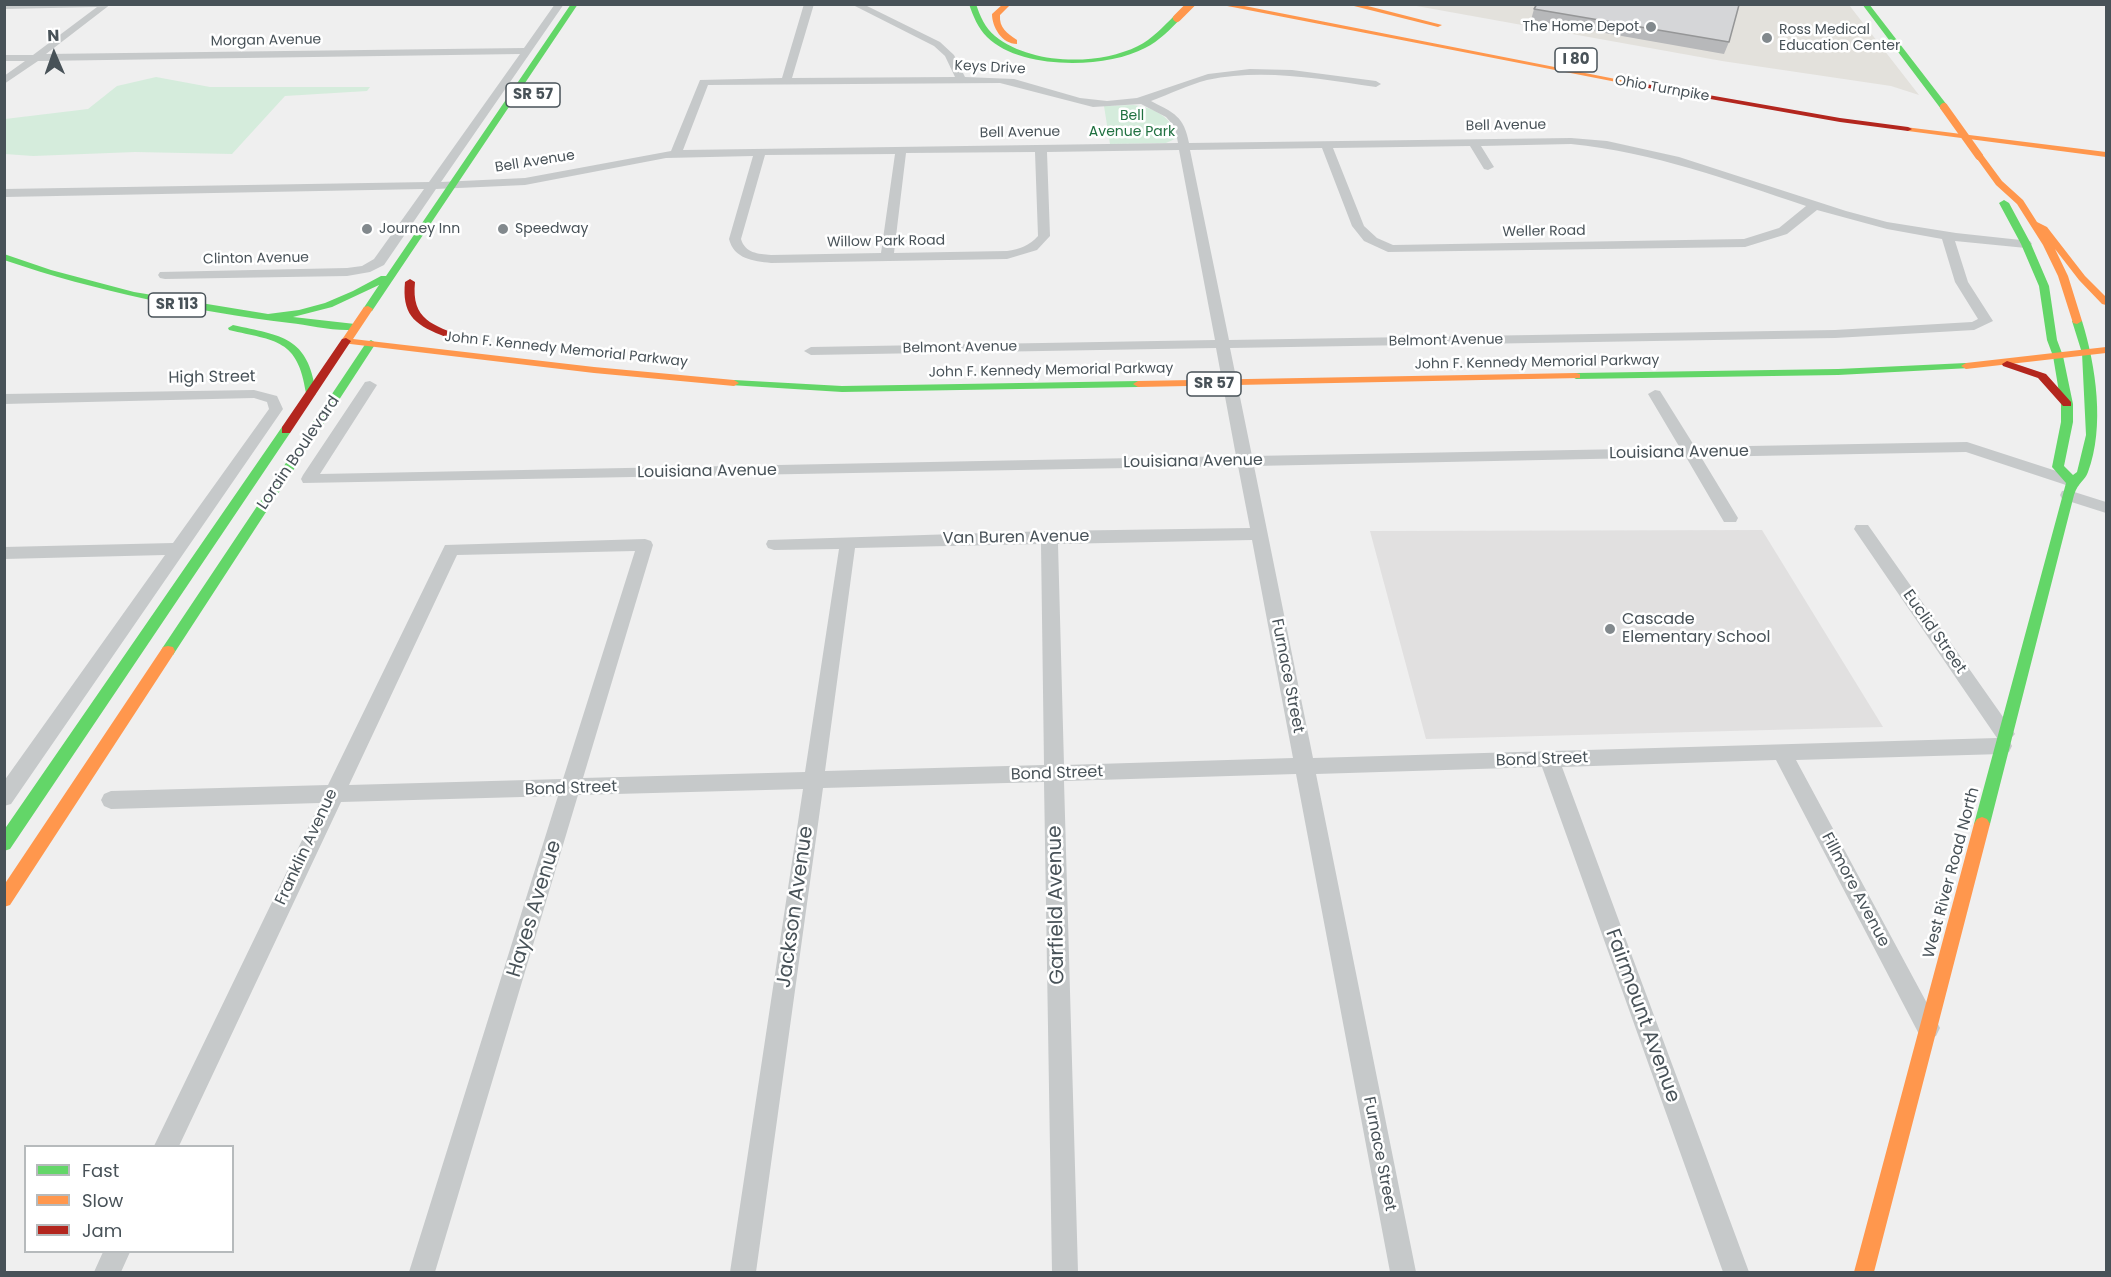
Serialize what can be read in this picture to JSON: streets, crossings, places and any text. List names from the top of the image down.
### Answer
{
  "streets": {
    "main road": [
      "I 80",
      "Ohio Turnpike",
      "SR 57",
      "SR 113",
      "John F. Kennedy Memorial Parkway",
      "Lorain Boulevard",
      "West River Road North"
    ],
    "street": [
      "Morgan Avenue",
      "Keys Drive",
      "Bell Avenue",
      "Weller Road",
      "Willow Park Road",
      "Clinton Avenue",
      "Belmont Avenue",
      "High Street",
      "Louisiana Avenue",
      "Van Buren Avenue",
      "Euclid Street",
      "Furnace Street",
      "Bond Street",
      "Franklin Avenue",
      "Fillmore Avenue",
      "Garfield Avenue",
      "Jackson Avenue",
      "Hayes Avenue",
      "Fairmount Avenue"
    ]
  },
  "crossings": [
    ["Keys Drive", "Bell Avenue"],
    ["Keys Drive", "Furnace Street"],
    ["Bell Avenue", "Weller Road"],
    ["Bell Avenue", "Willow Park Road"],
    ["Bell Avenue", "Clinton Avenue"],
    ["Bell Avenue", "Belmont Avenue"],
    ["Bell Avenue", "Lorain Boulevard"],
    ["Bell Avenue", "Furnace Street"],
    ["Bell Avenue", "West River Road North"],
    ["SR 113", "Lorain Boulevard"],
    ["Belmont Avenue", "Furnace Street"],
    ["John F. Kennedy Memorial Parkway", "Lorain Boulevard"],
    ["John F. Kennedy Memorial Parkway", "Furnace Street"],
    ["John F. Kennedy Memorial Parkway", "West River Road North"],
    ["Louisiana Avenue", "Furnace Street"],
    ["Louisiana Avenue", "West River Road North"],
    ["Van Buren Avenue", "Furnace Street"],
    ["Van Buren Avenue", "Garfield Avenue"],
    ["Van Buren Avenue", "Jackson Avenue"],
    ["Euclid Street", "Bond Street"],
    ["Euclid Street", "West River Road North"],
    ["Furnace Street", "Bond Street"],
    ["Bond Street", "Franklin Avenue"],
    ["Bond Street", "West River Road North"],
    ["Bond Street", "Fillmore Avenue"],
    ["Bond Street", "Garfield Avenue"],
    ["Bond Street", "Jackson Avenue"],
    ["Bond Street", "Hayes Avenue"],
    ["Bond Street", "Fairmount Avenue"],
    ["Franklin Avenue", "Hayes Avenue"],
    ["West River Road North", "Fillmore Avenue"]
  ],
  "parks": ["Bell Avenue Park"],
  "places": [
    "The Home Depot",
    "Ross Medical Education Center",
    "Journey Inn",
    "Speedway",
    "Cascade Elementary School"
  ],
  "legend": ["Fast", "Slow", "Jam"],
  "north": "top"
}
